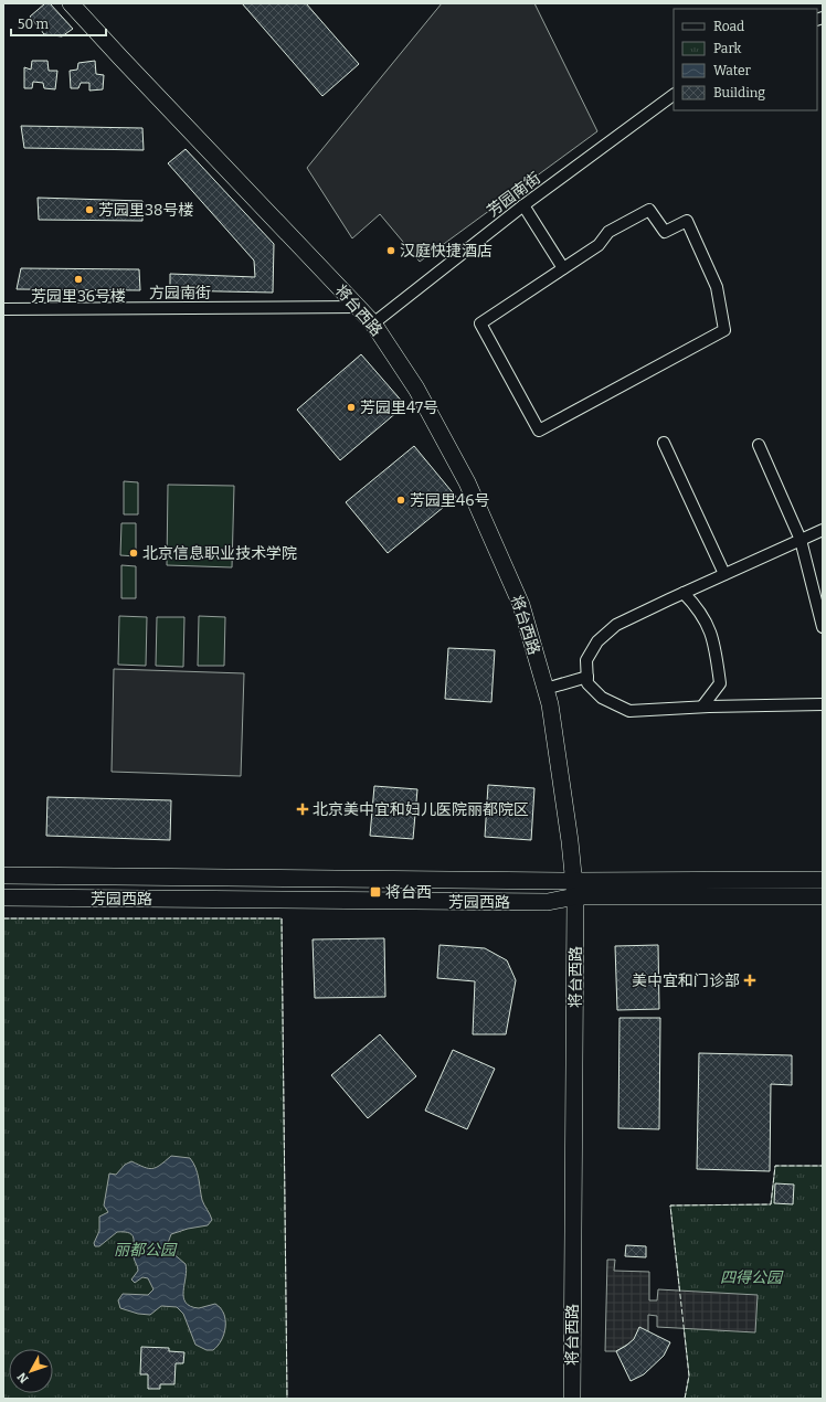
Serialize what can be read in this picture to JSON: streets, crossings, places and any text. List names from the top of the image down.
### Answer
{
  "streets": {
    "main road": ["将台西路", "芳园西路"],
    "street": ["芳园南街", "方园南街"]
  },
  "crossings": [
    ["芳园南街", "将台西路"],
    ["方园南街", "将台西路"],
    ["将台西路", "芳园西路"]
  ],
  "parks": ["丽都公园", "四得公园"],
  "places": {
    "other": [
      "芳园里38号楼",
      "汉庭快捷酒店",
      "芳园里36号楼",
      "芳园里47号",
      "芳园里46号",
      "北京信息职业技术学院"
    ],
    "health": ["北京美中宜和妇儿医院丽都院区", "美中宜和门诊部"],
    "transit": ["将台西"]
  },
  "legend": [
    "Road",
    "Park",
    "Water",
    "Building"
  ],
  "scale_bar": "50 m",
  "north": "bottom left"
}
